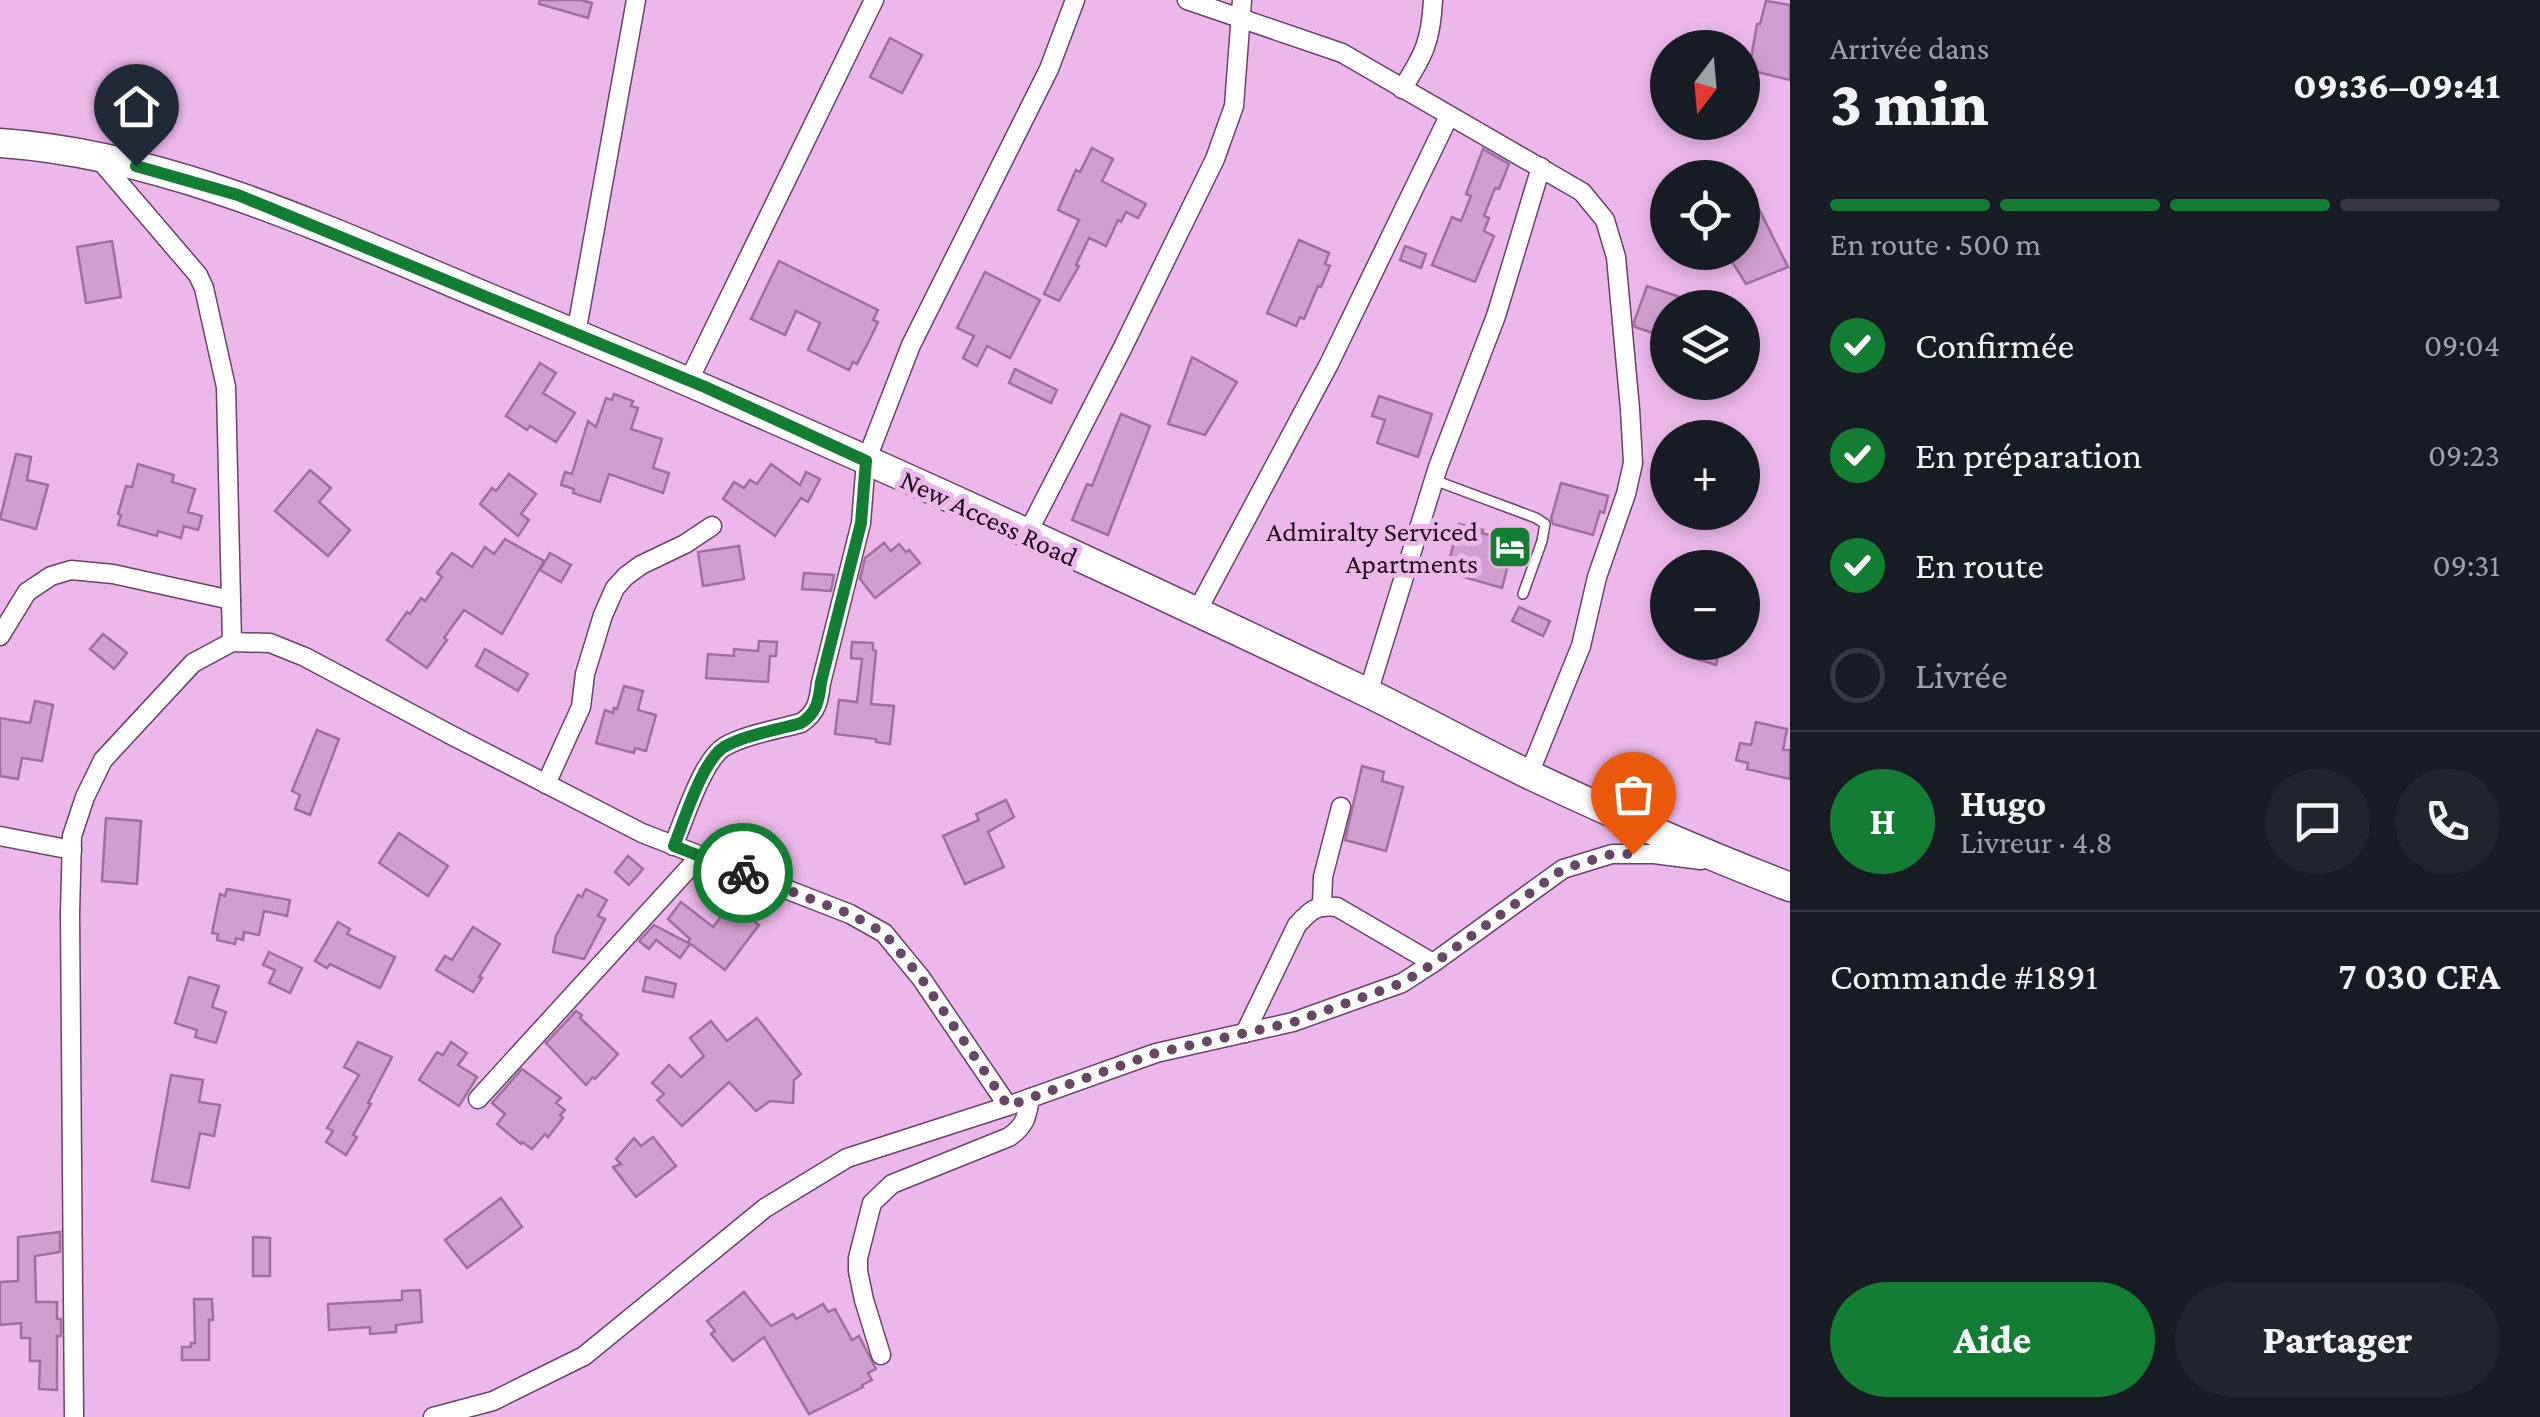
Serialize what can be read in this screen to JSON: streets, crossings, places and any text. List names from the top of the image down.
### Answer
{
  "streets": {
    "main road": ["New Access Road"]
  },
  "places": {
    "hotel": ["Admiralty Serviced Apartments"]
  },
  "north": "bottom",
  "page": {
    "heading": ["3 min", "Arrivée dans", "09:36–09:41"],
    "panel": [
      "Hugo",
      "Livreur · 4.8",
      "Commande #1891",
      "7 030 CFA"
    ],
    "map_buttons": ["+", "−"],
    "bar": "En route · 500 m",
    "list": [
      ["Confirmée", "09:04"],
      ["En préparation", "09:23"],
      ["En route", "09:31"],
      "Livrée"
    ],
    "round": "H",
    "buttons": ["Aide", "Partager"]
  }
}
